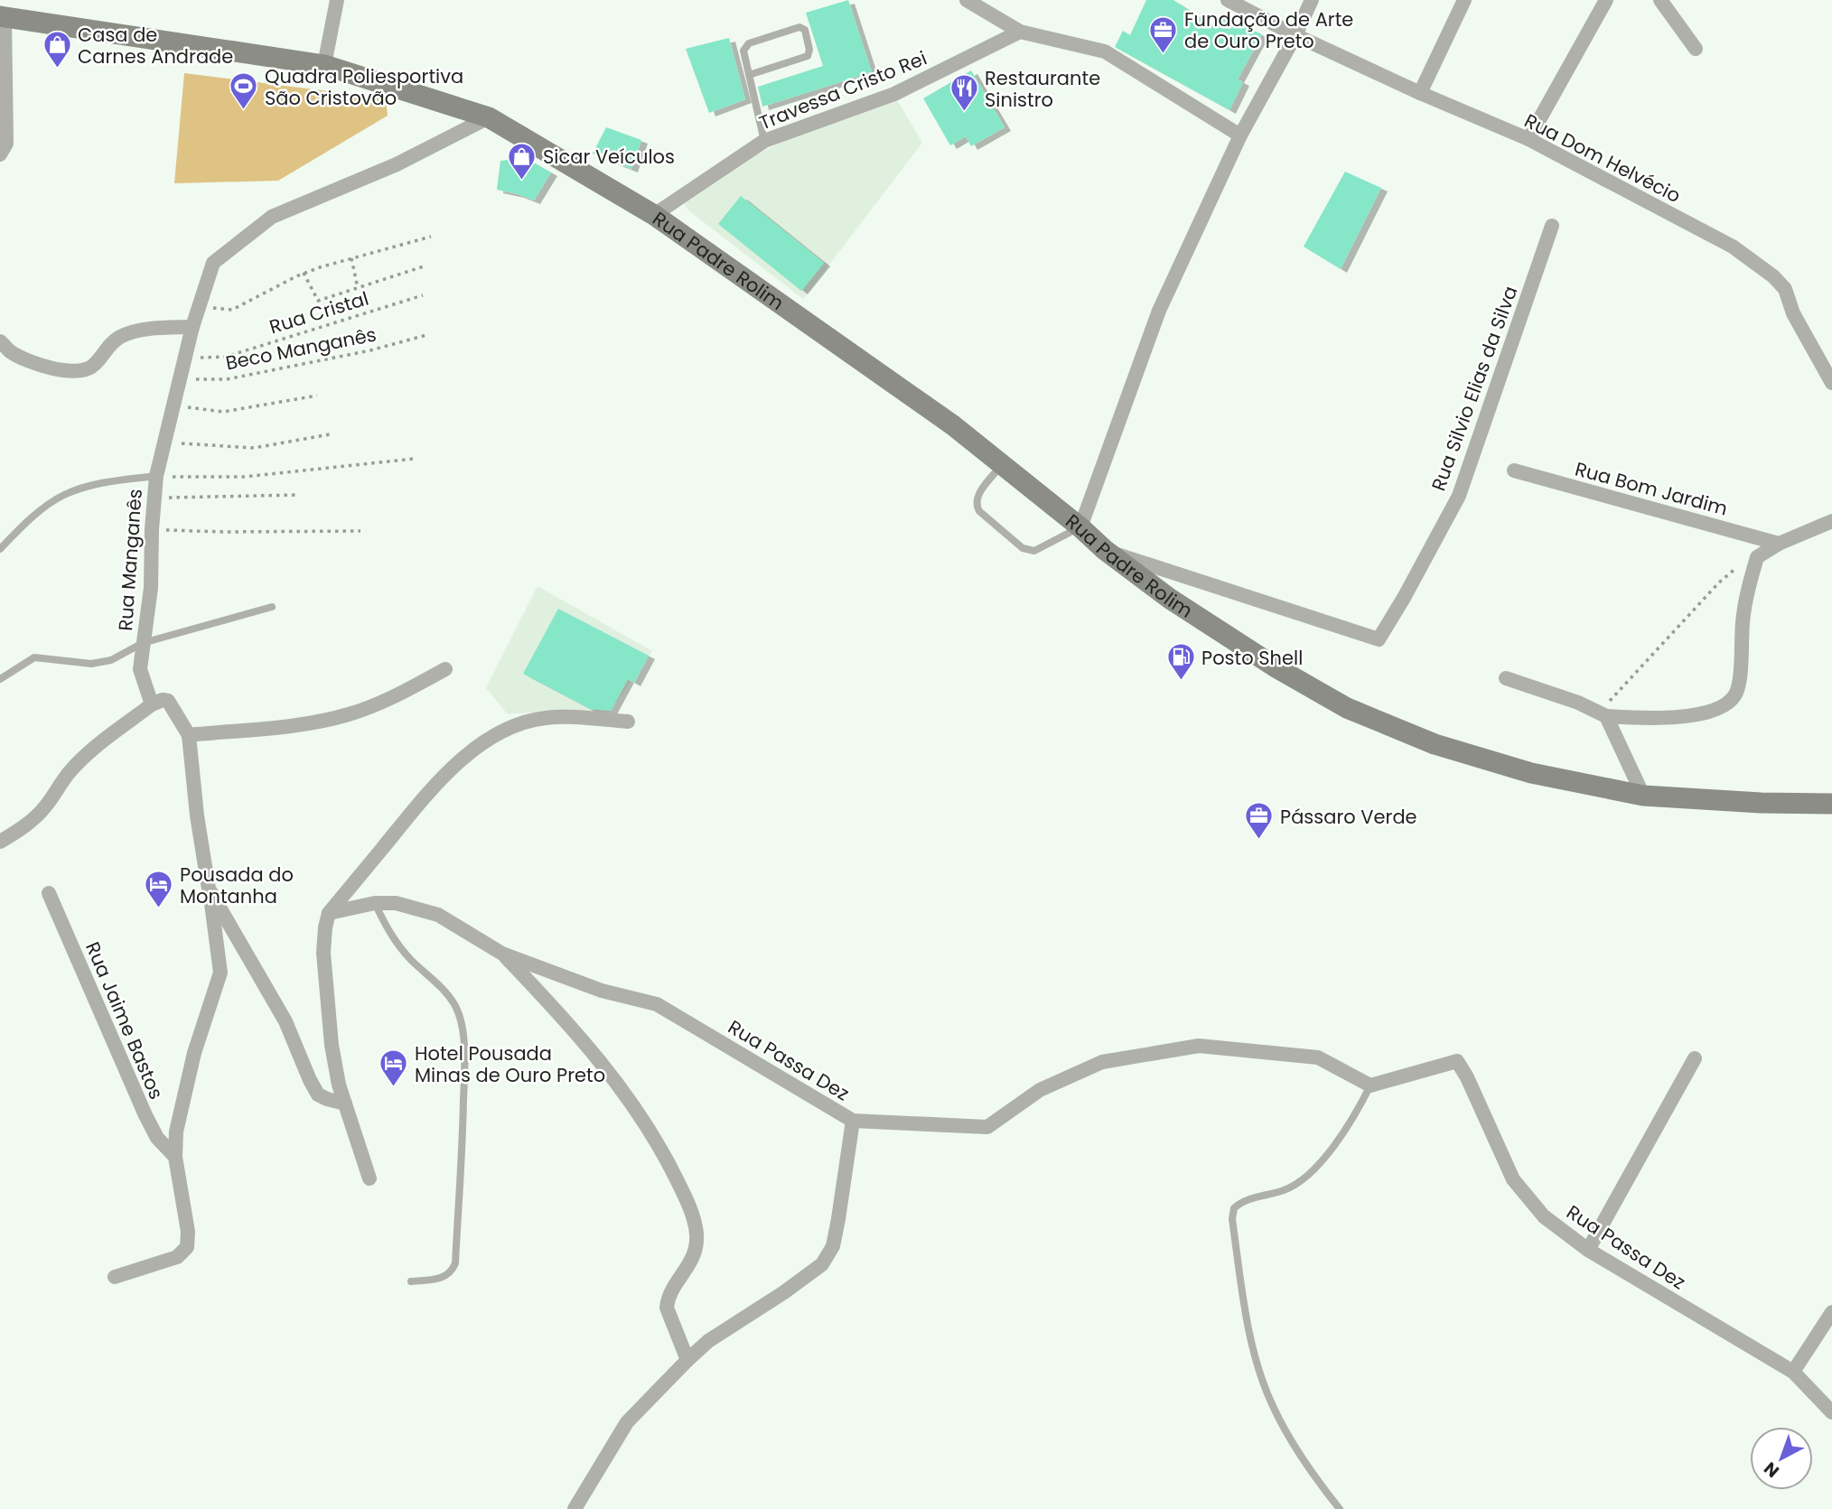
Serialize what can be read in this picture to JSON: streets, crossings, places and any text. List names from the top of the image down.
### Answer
{
  "streets": {
    "main road": ["Rua Padre Rolim"],
    "street": [
      "Travessa Cristo Rei",
      "Rua Dom Helvécio",
      "Rua Silvio Elias da Silva",
      "Rua Bom Jardim",
      "Rua Manganês",
      "Rua Jaime Bastos",
      "Rua Passa Dez"
    ],
    "path": ["Rua Cristal", "Beco Manganês"]
  },
  "crossings": [
    ["Travessa Cristo Rei", "Rua Padre Rolim"],
    ["Rua Padre Rolim", "Rua Silvio Elias da Silva"],
    ["Rua Padre Rolim", "Rua Manganês"],
    ["Rua Cristal", "Rua Manganês"],
    ["Beco Manganês", "Rua Manganês"]
  ],
  "places": {
    "office": ["Fundação de Arte de Ouro Preto", "Pássaro Verde"],
    "shop": ["Casa de Carnes Andrade", "Sicar Veículos"],
    "sports": ["Quadra Poliesportiva São Cristovão"],
    "restaurant": ["Restaurante Sinistro"],
    "fuel station": ["Posto Shell"],
    "hotel": ["Pousada do Montanha", "Hotel Pousada Minas de Ouro Preto"]
  },
  "north": "bottom left"
}
